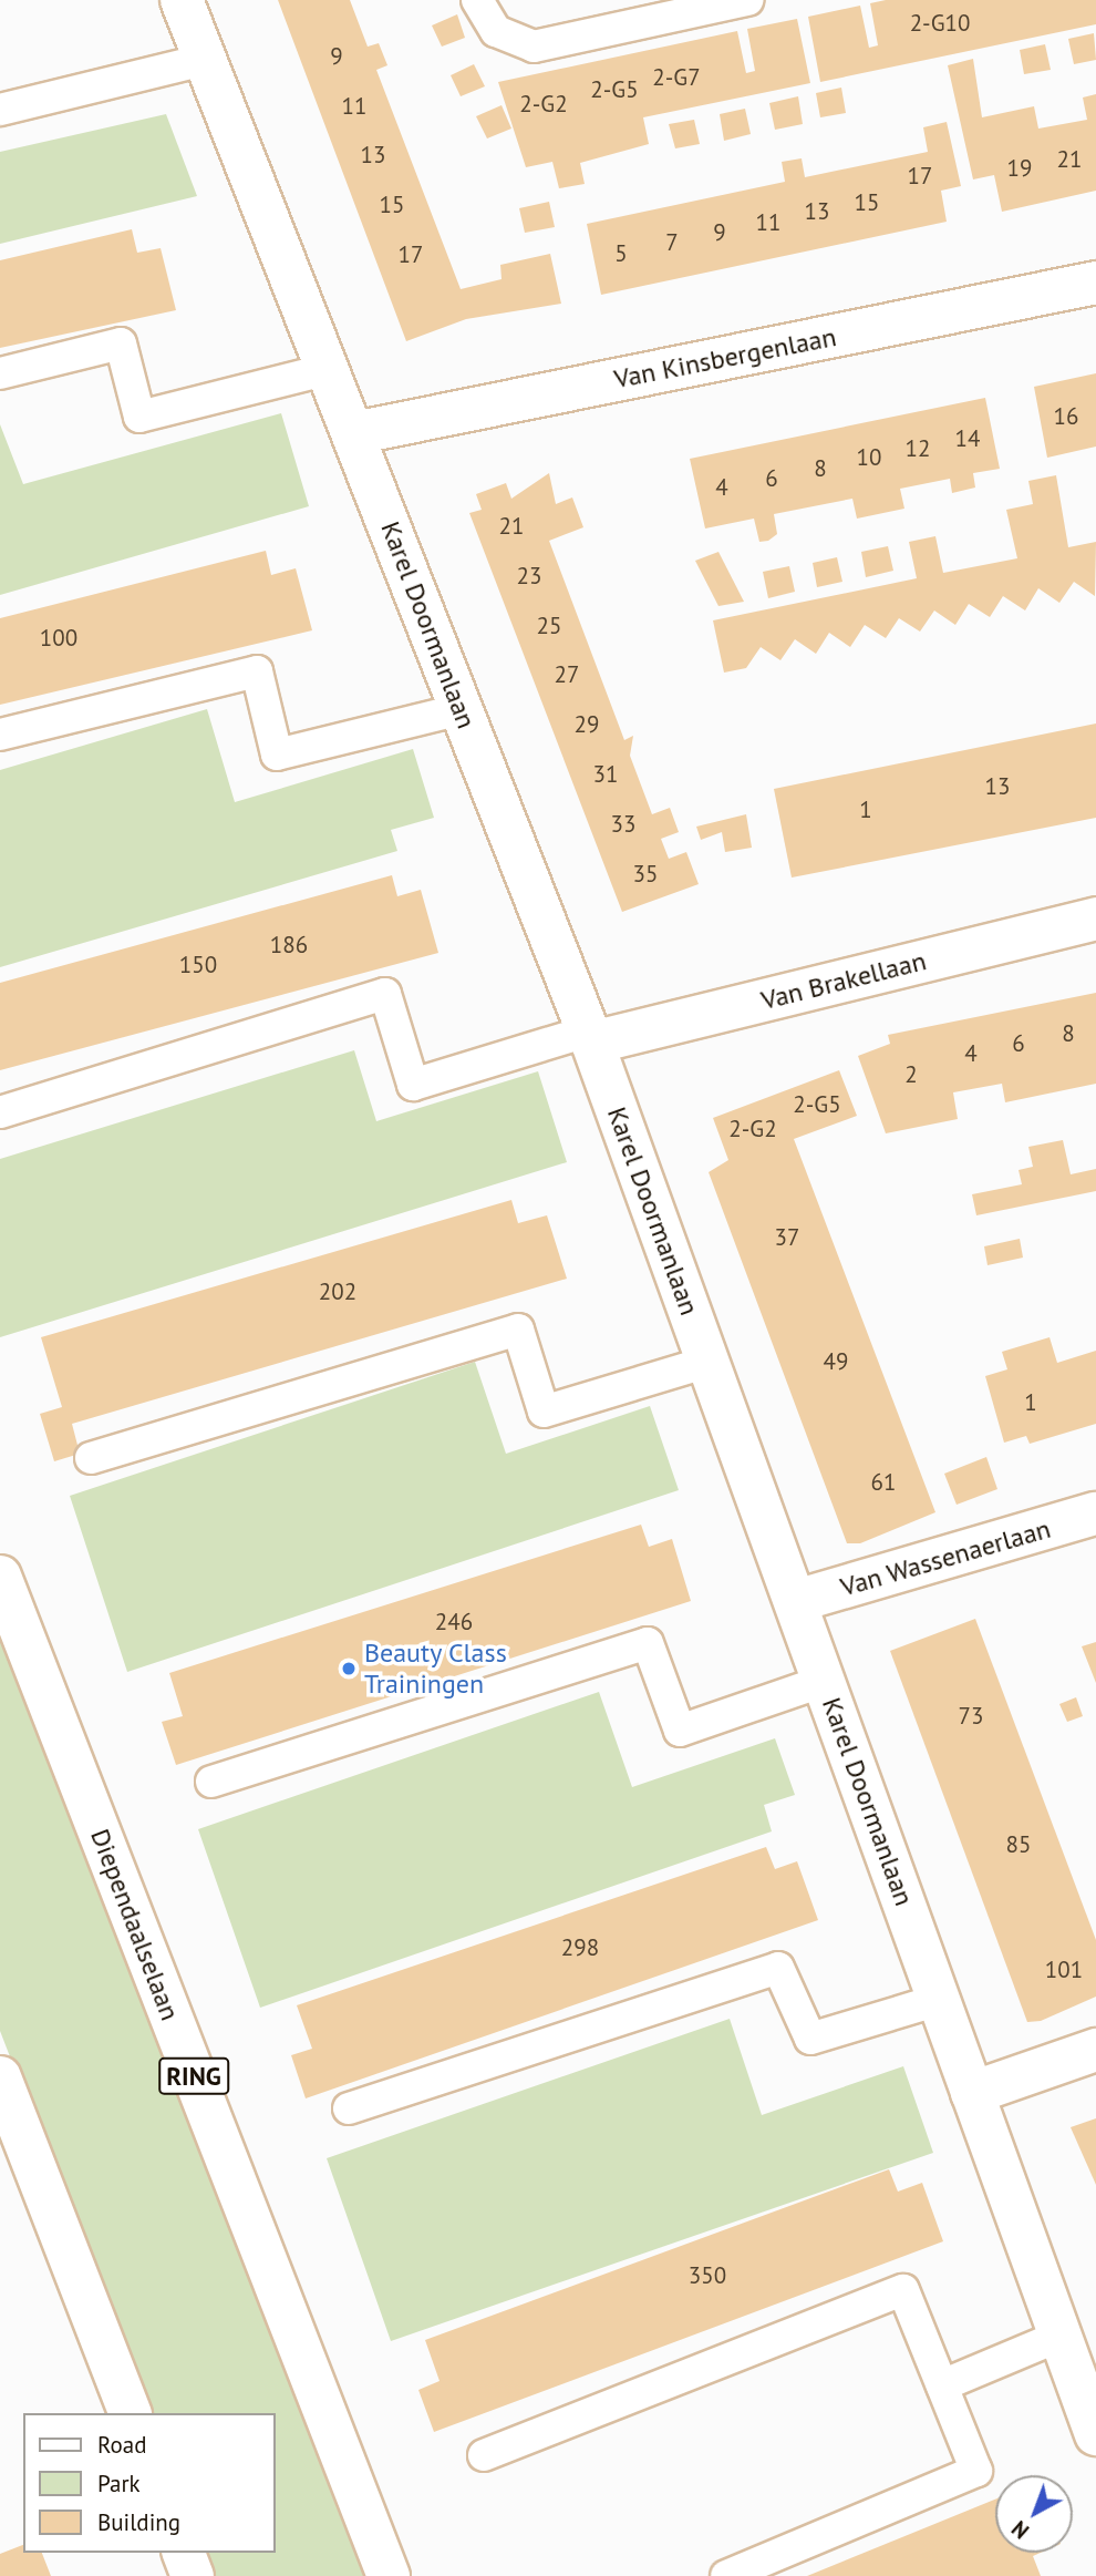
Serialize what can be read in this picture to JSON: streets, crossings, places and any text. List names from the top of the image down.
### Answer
{
  "streets": {
    "street": [
      "Van Kinsbergenlaan",
      "Karel Doormanlaan",
      "Van Brakellaan",
      "Van Wassenaerlaan",
      "Diependaalselaan",
      "RING"
    ]
  },
  "crossings": [
    ["Van Kinsbergenlaan", "Karel Doormanlaan"],
    ["Karel Doormanlaan", "Van Brakellaan"],
    ["Karel Doormanlaan", "Van Wassenaerlaan"]
  ],
  "places": ["Beauty Class Trainingen"],
  "house_numbers": [
    "2-G10",
    "9",
    "2-G7",
    "2-G5",
    "2-G2",
    "11",
    "13",
    "21",
    "19",
    "17",
    "15",
    "15",
    "13",
    "11",
    "9",
    "7",
    "5",
    "17",
    "16",
    "14",
    "12",
    "10",
    "8",
    "6",
    "4",
    "21",
    "23",
    "25",
    "100",
    "27",
    "29",
    "31",
    "13",
    "1",
    "33",
    "35",
    "186",
    "150",
    "8",
    "6",
    "4",
    "2",
    "2-G5",
    "2-G2",
    "37",
    "202",
    "49",
    "1",
    "61",
    "246",
    "73",
    "85",
    "298",
    "101",
    "350"
  ],
  "legend": ["Road", "Park", "Building"],
  "north": "bottom left"
}
